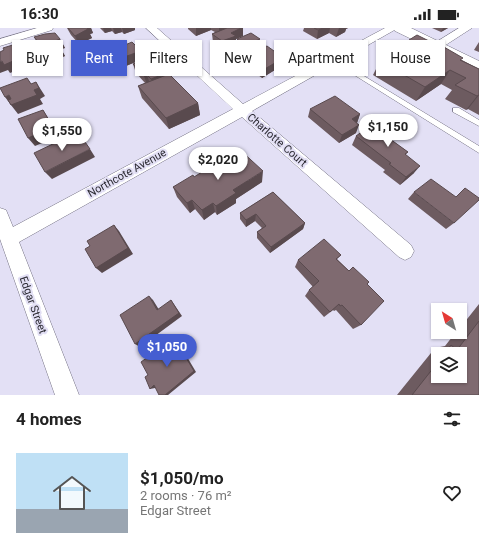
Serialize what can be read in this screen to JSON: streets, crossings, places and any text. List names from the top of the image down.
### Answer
{
  "streets": {
    "street": ["Charlotte Court", "Northcote Avenue", "Edgar Street"]
  },
  "crossings": [
    ["Charlotte Court", "Northcote Avenue"],
    ["Northcote Avenue", "Edgar Street"]
  ],
  "north": "top left",
  "page": {
    "status": "16:30",
    "chip": [
      "Buy",
      "Rent",
      "Filters",
      "New",
      "Apartment",
      "House"
    ],
    "price": [
      "$1,150",
      "$1,550",
      "$2,020",
      "$1,050"
    ],
    "heading": "4 homes",
    "list": [
      {
        "name": "$1,050/mo",
        "note": "2 rooms · 76 m² · Edgar Street"
      }
    ]
  }
}
